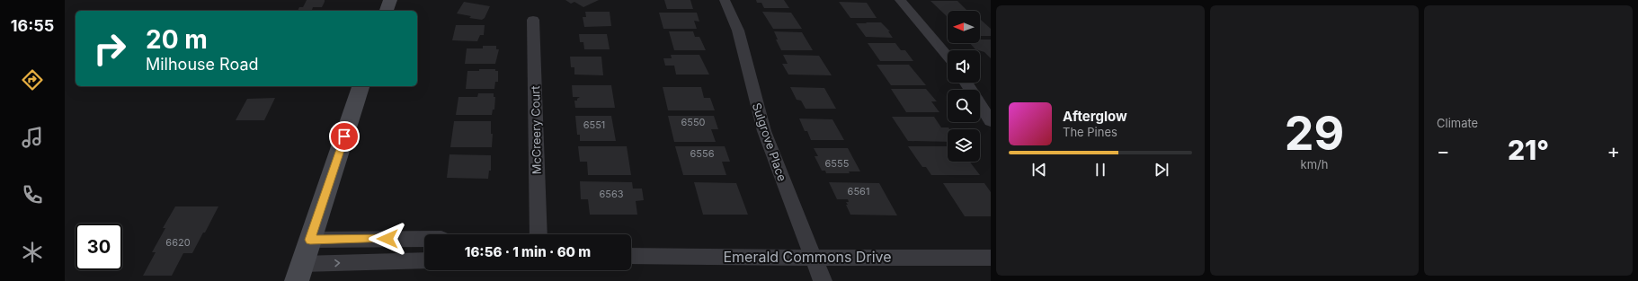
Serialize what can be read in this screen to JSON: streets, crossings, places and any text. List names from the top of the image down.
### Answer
{
  "streets": {
    "street": ["McCreery Court", "Sulgrove Place", "Emerald Commons Drive"]
  },
  "crossings": [
    ["Sulgrove Place", "Emerald Commons Drive"]
  ],
  "house_numbers": [
    "6550",
    "6551",
    "6556",
    "6555",
    "6561",
    "6563",
    "6620"
  ],
  "north": "left",
  "page": {
    "tabs": "16:55",
    "tile": [
      ["29", "km/h"],
      "Climate"
    ],
    "turn": ["20 m", "Milhouse Road"],
    "song": ["Afterglow", "The Pines"],
    "heat": ["−", "21°", "+"],
    "limit": "30",
    "trip": "16:56 · 1 min · 60 m"
  }
}
